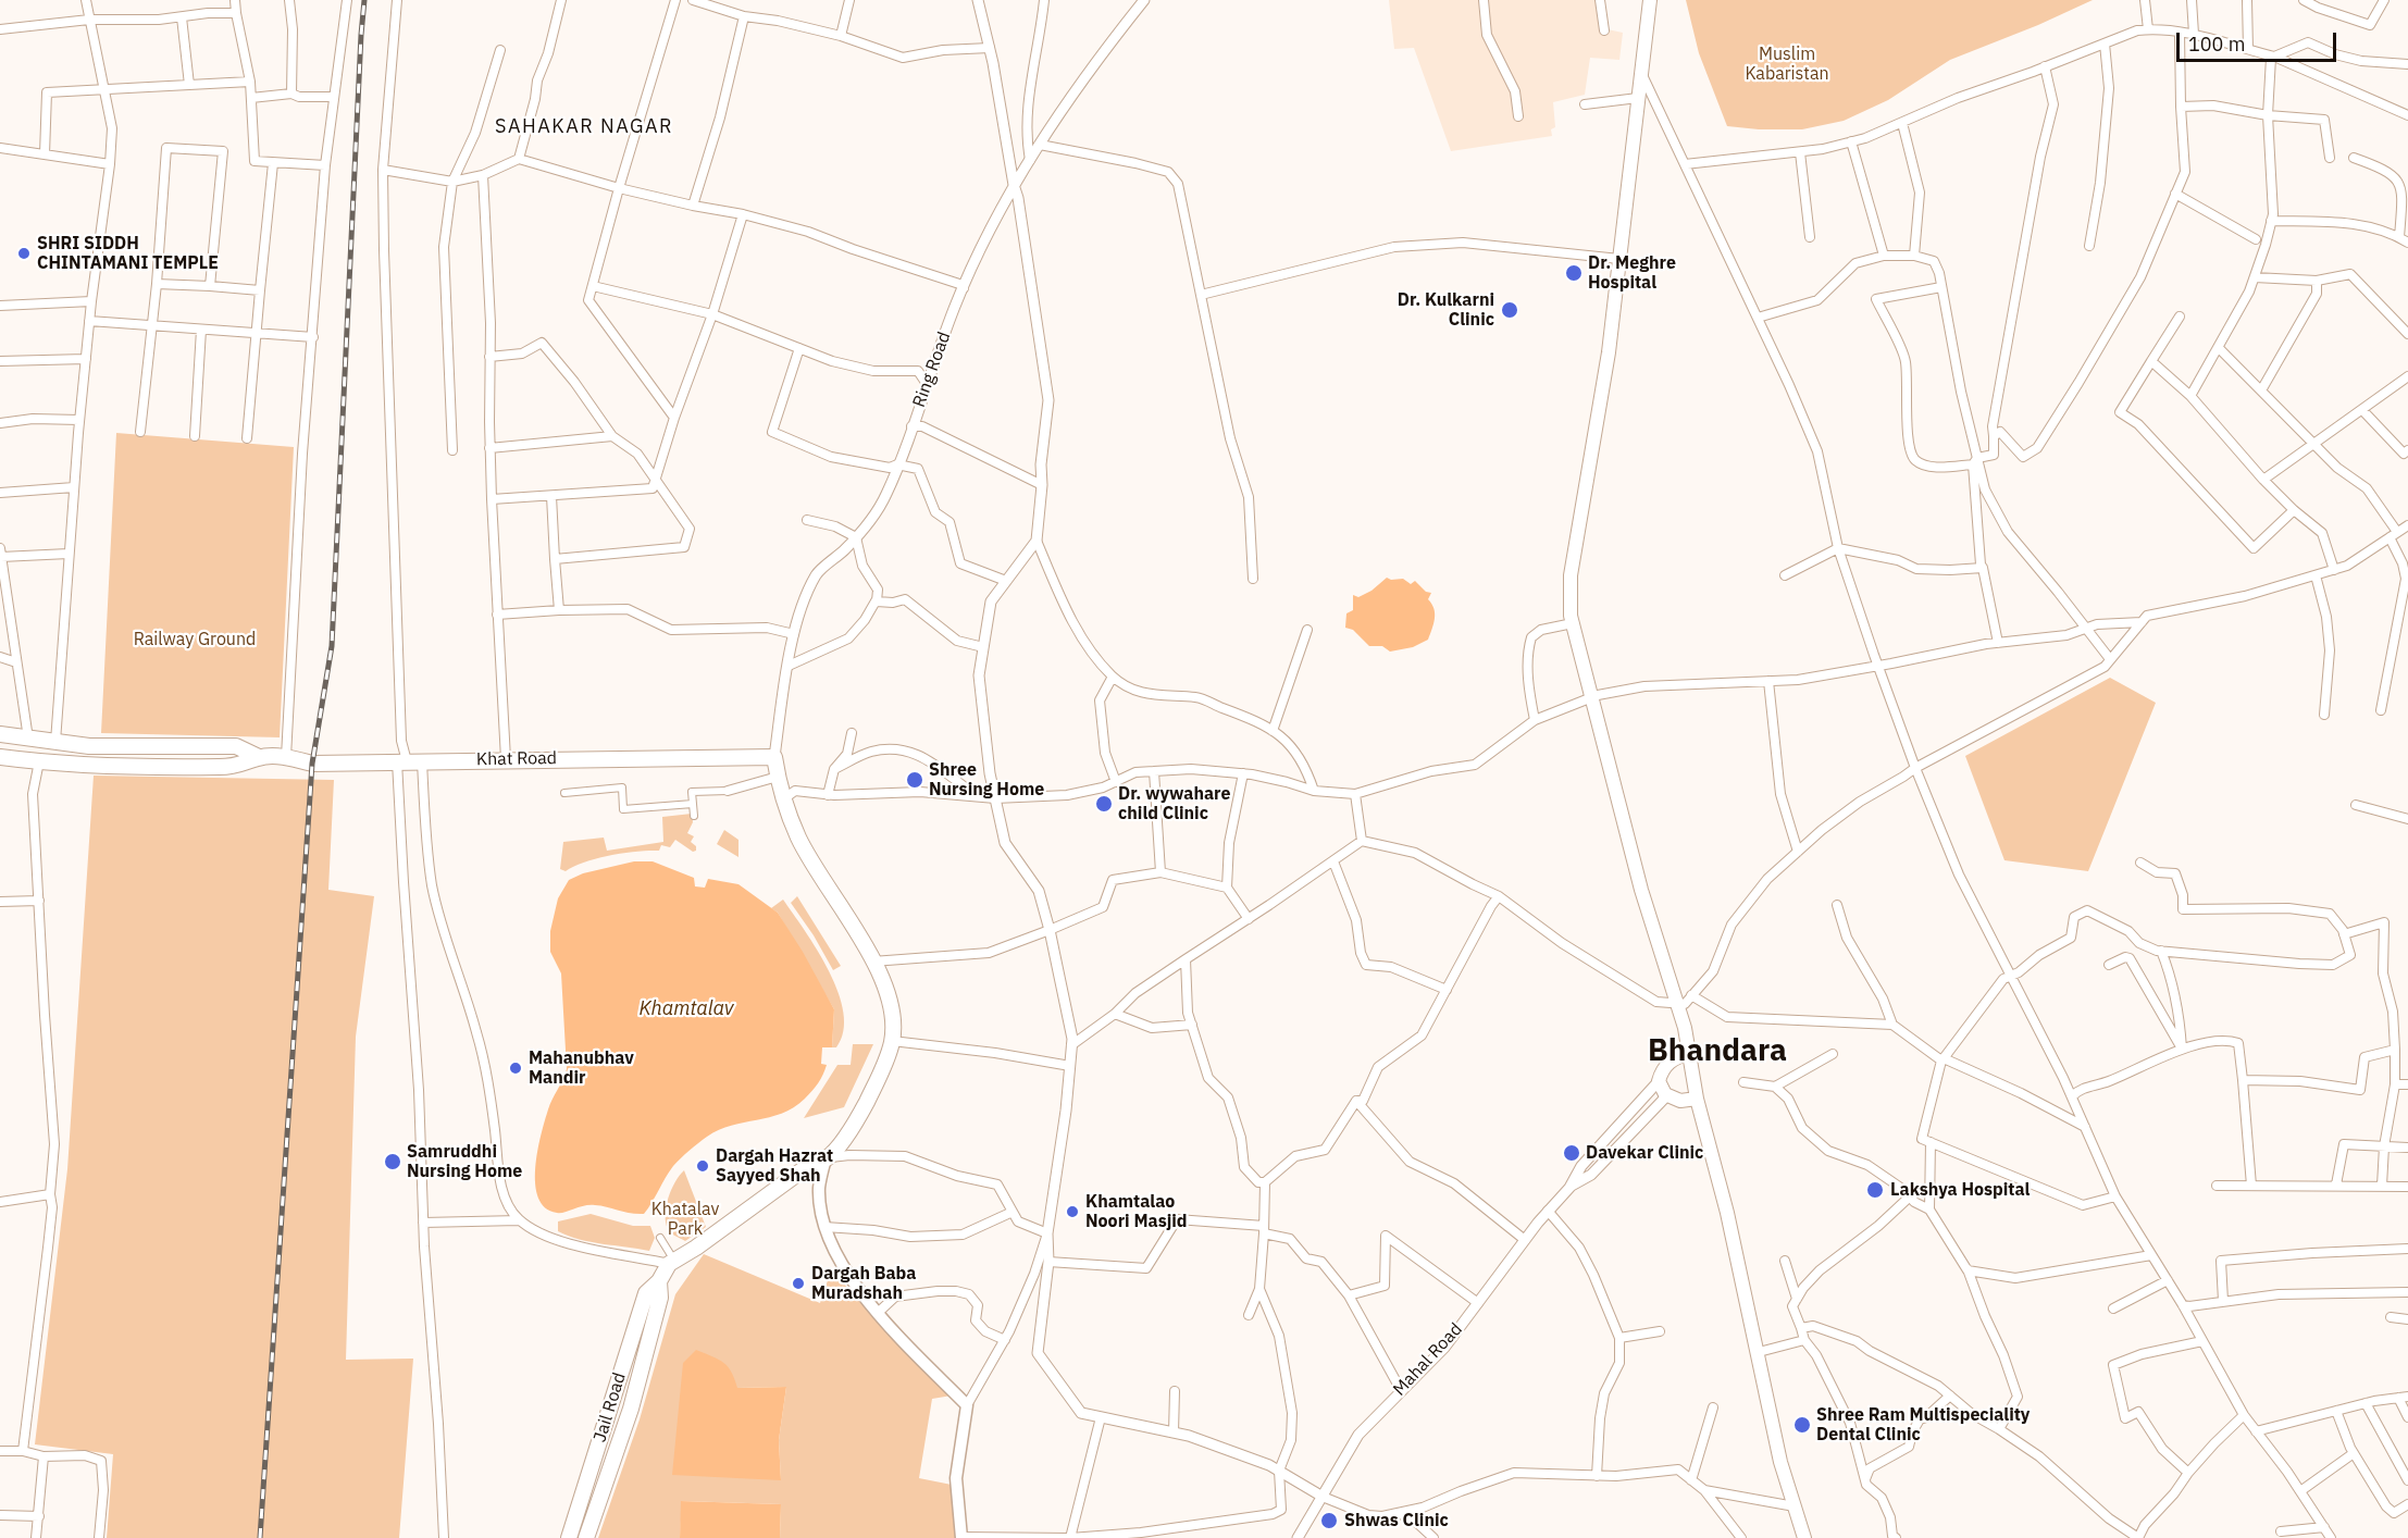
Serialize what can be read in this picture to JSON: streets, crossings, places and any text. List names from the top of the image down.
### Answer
{
  "streets": {
    "highway": ["Khat Road", "Jail Road"],
    "street": ["Ring Road", "Mahal Road"]
  },
  "crossings": [
    ["Ring Road", "Khat Road"]
  ],
  "districts": ["SAHAKAR NAGAR", "Bhandara"],
  "water": ["Khamtalav"],
  "parks": ["Muslim Kabaristan", "Railway Ground", "Khatalav Park"],
  "places": [
    "SHRI SIDDH CHINTAMANI TEMPLE",
    "Dr. Meghre Hospital",
    "Dr. Kulkarni Clinic",
    "Shree Nursing Home",
    "Dr. wywahare child Clinic",
    "Mahanubhav Mandir",
    "Davekar Clinic",
    "Samruddhi Nursing Home",
    "Dargah Hazrat Sayyed Shah",
    "Lakshya Hospital",
    "Khamtalao Noori Masjid",
    "Dargah Baba Muradshah",
    "Shree Ram Multispeciality Dental Clinic",
    "Shwas Clinic"
  ],
  "scale_bar": "100 m"
}
